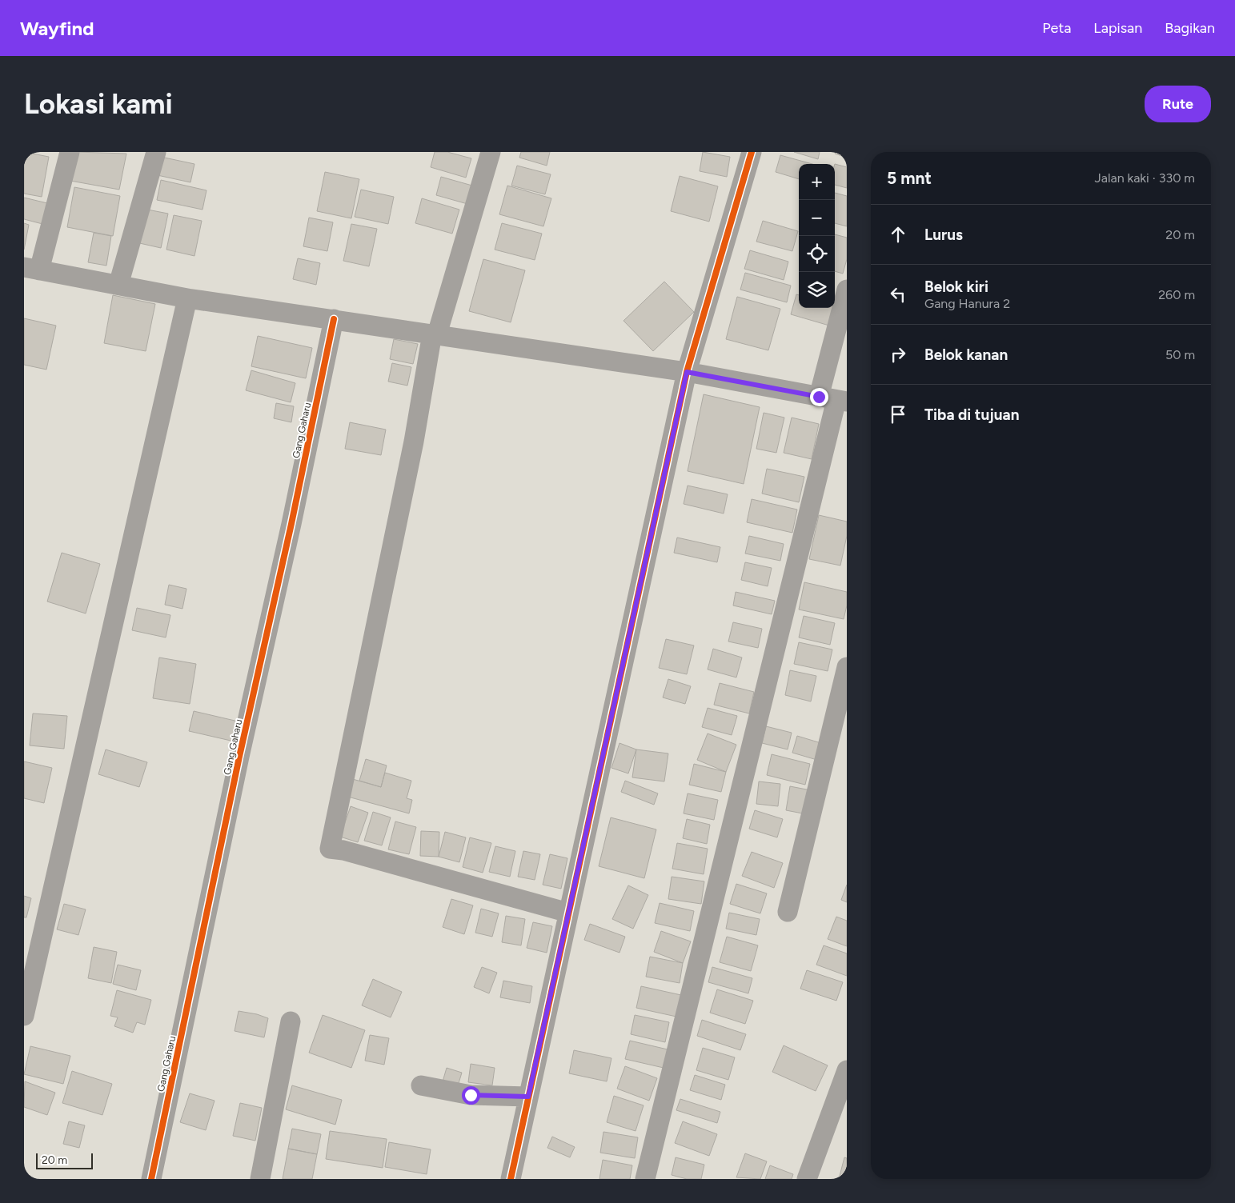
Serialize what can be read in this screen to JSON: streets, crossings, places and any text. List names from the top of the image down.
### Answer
{
  "streets": {
    "street": ["Gang Gaharu"]
  },
  "scale_bar": "20 m",
  "page": {
    "header": "Wayfind",
    "nav": ["Peta", "Lapisan", "Bagikan"],
    "buttons": "Rute",
    "title": "Lokasi kami",
    "heading": ["5 mnt", "Jalan kaki · 330 m"],
    "map_buttons": ["+", "−"],
    "list": [
      ["Lurus", "20 m"],
      ["Belok kiri", "Gang Hanura 2", "260 m"],
      ["Belok kanan", "50 m"],
      "Tiba di tujuan"
    ],
    "scale": "20 m"
  }
}
